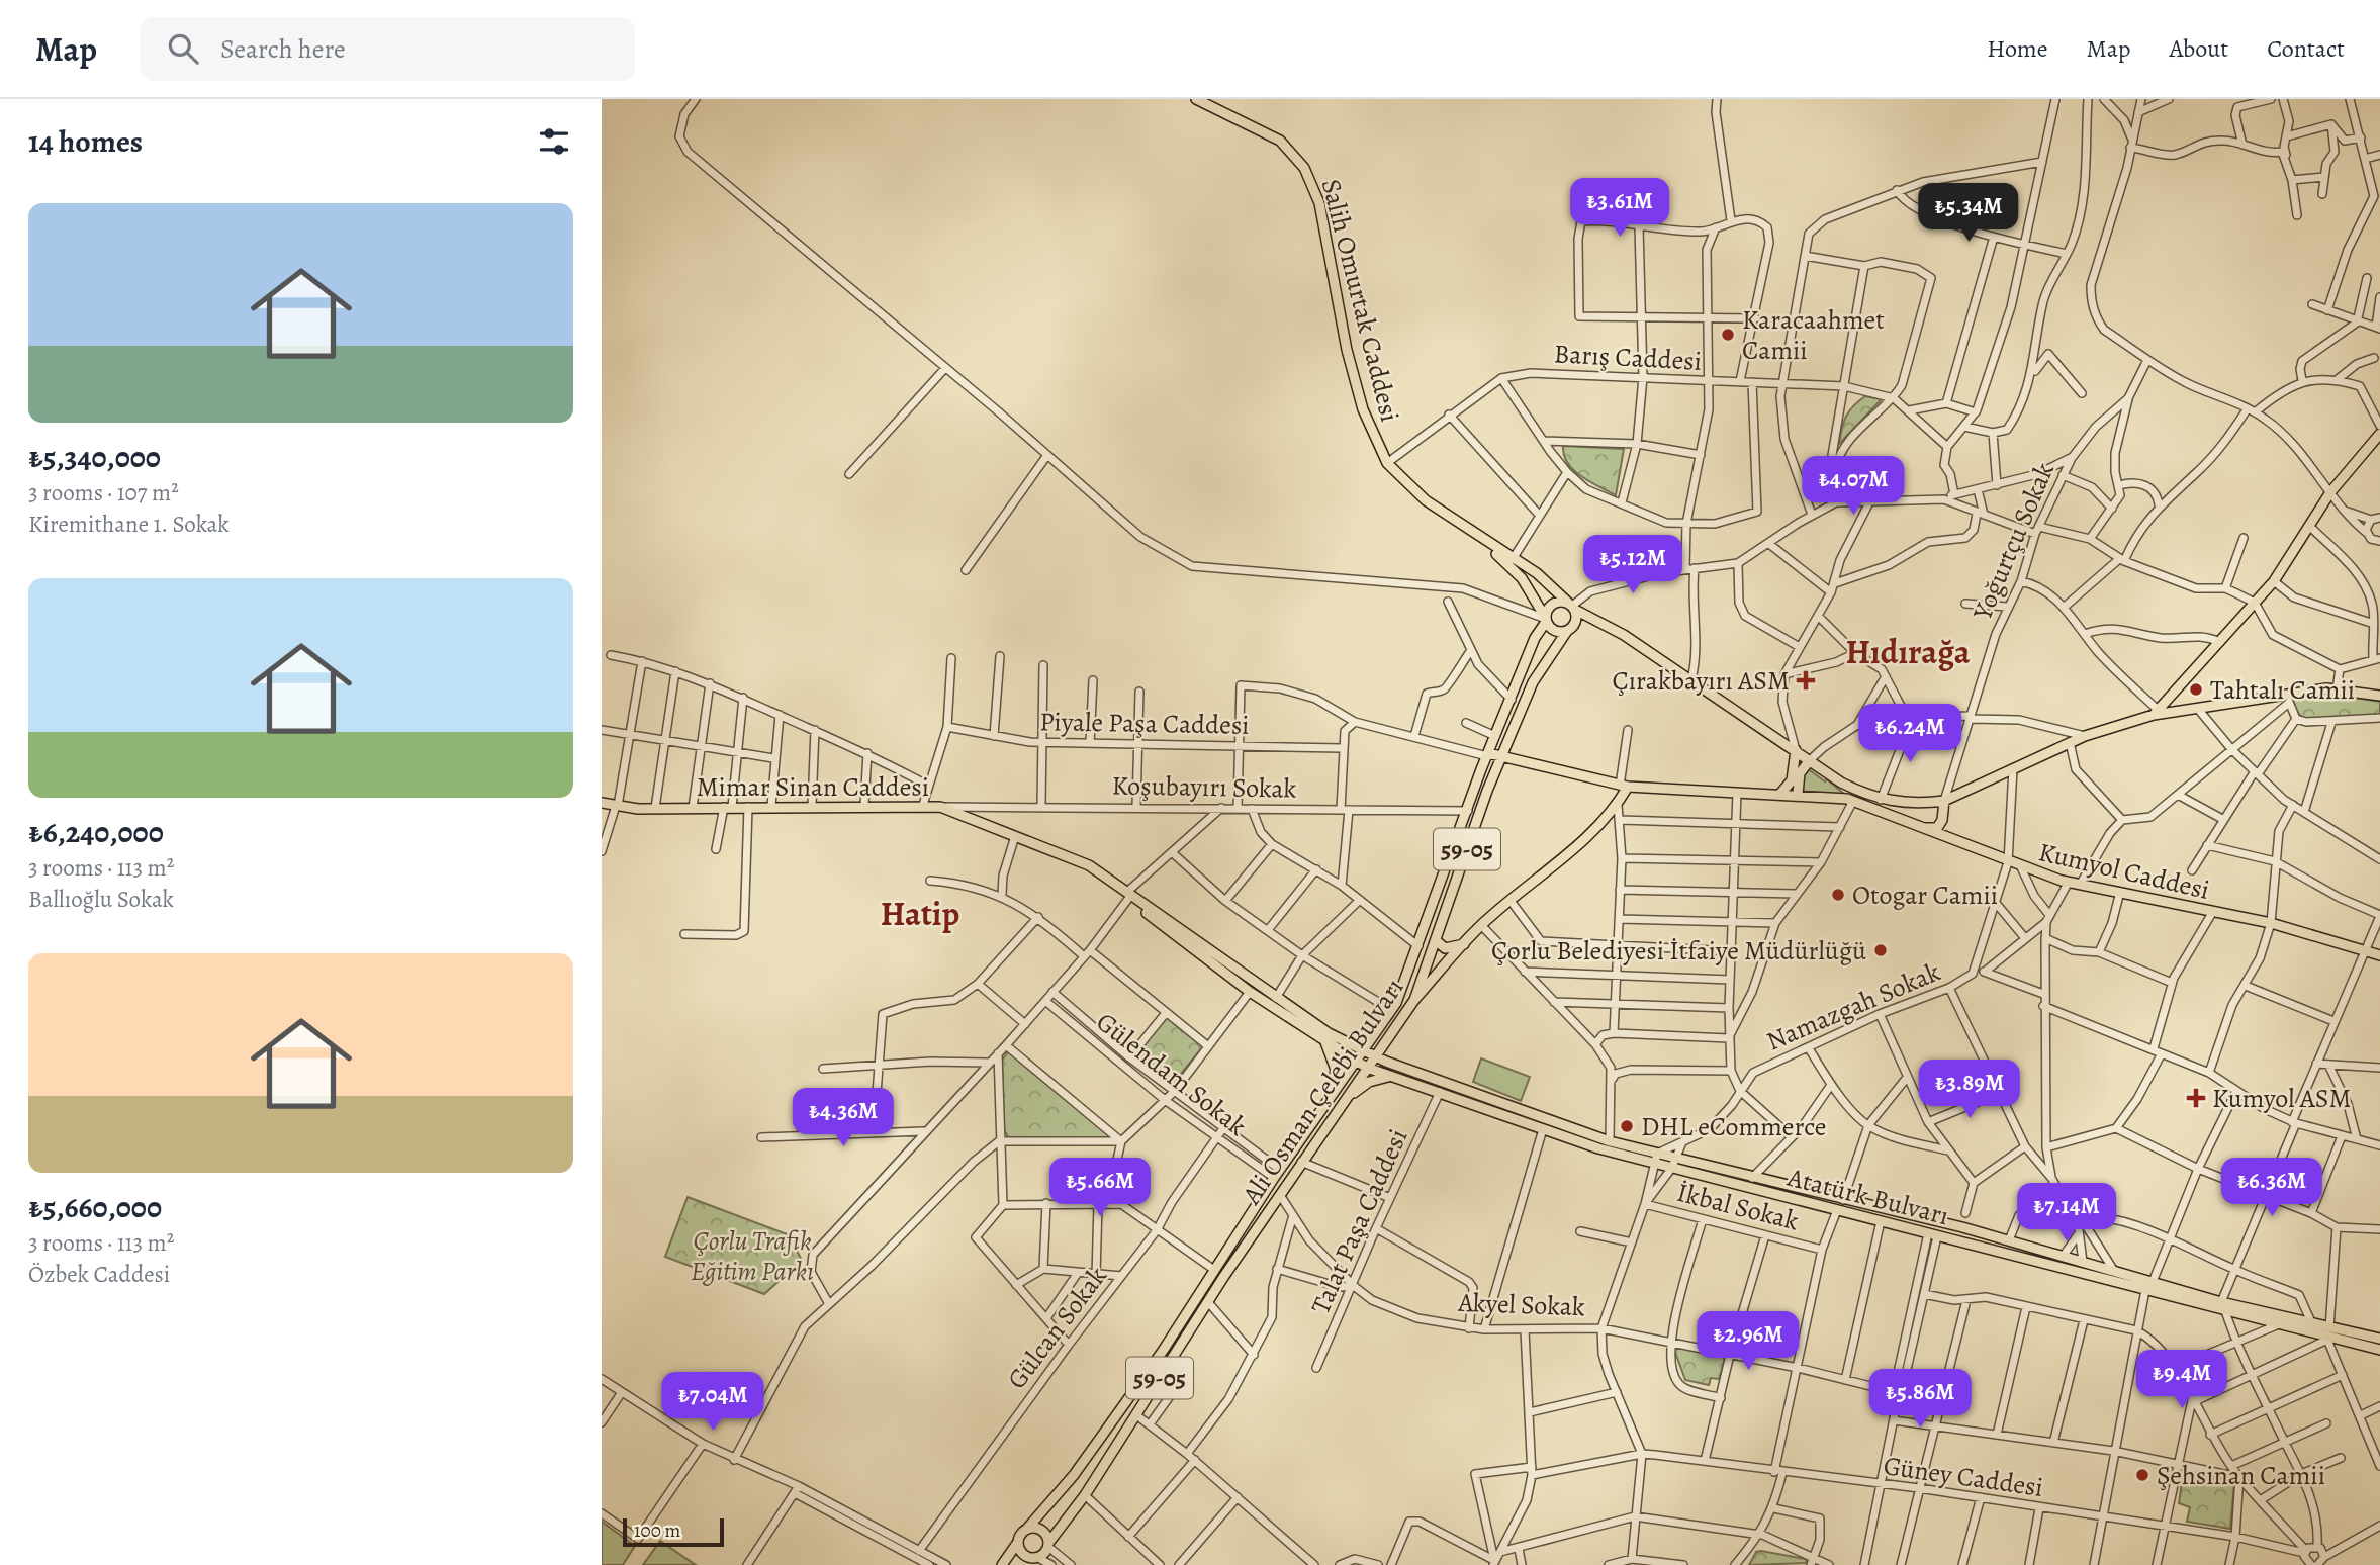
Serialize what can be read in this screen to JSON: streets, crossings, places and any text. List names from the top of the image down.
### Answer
{
  "streets": {
    "main road": [
      "Salih Omurtak Caddesi",
      "Mimar Sinan Caddesi",
      "59-05",
      "Kumyol Caddesi",
      "Ali Osman Çelebi Bulvarı",
      "Atatürk Bulvarı"
    ],
    "street": [
      "Barış Caddesi",
      "Yoğurtçu Sokak",
      "Piyale Paşa Caddesi",
      "Koşubayırı Sokak",
      "Namazgah Sokak",
      "Gülendam Sokak",
      "İkbal Sokak",
      "Talat Paşa Caddesi",
      "Akyel Sokak",
      "Gülcan Sokak",
      "Güney Caddesi"
    ]
  },
  "crossings": [
    ["Mimar Sinan Caddesi", "Koşubayırı Sokak"],
    ["Mimar Sinan Caddesi", "Ali Osman Çelebi Bulvarı"],
    ["Mimar Sinan Caddesi", "Atatürk Bulvarı"],
    ["Koşubayırı Sokak", "Ali Osman Çelebi Bulvarı"],
    ["Kumyol Caddesi", "Namazgah Sokak"],
    ["Kumyol Caddesi", "Ali Osman Çelebi Bulvarı"],
    ["Namazgah Sokak", "Atatürk Bulvarı"],
    ["Gülendam Sokak", "Ali Osman Çelebi Bulvarı"],
    ["Gülendam Sokak", "Gülcan Sokak"],
    ["Ali Osman Çelebi Bulvarı", "Atatürk Bulvarı"],
    ["Ali Osman Çelebi Bulvarı", "Akyel Sokak"],
    ["Atatürk Bulvarı", "Talat Paşa Caddesi"],
    ["Talat Paşa Caddesi", "Akyel Sokak"]
  ],
  "districts": ["Hıdırağa", "Hatip"],
  "parks": ["Çorlu Trafik Eğitim Parkı"],
  "places": {
    "other": [
      "Karacaahmet Camii",
      "Tahtalı Camii",
      "Otogar Camii",
      "Çorlu Belediyesi İtfaiye Müdürlüğü",
      "DHL eCommerce",
      "Şehsinan Camii"
    ],
    "health": ["Çırakbayırı ASM", "Kumyol ASM"]
  },
  "scale_bar": "100 m",
  "page": {
    "header": "Map",
    "search": "Search here",
    "nav": [
      "Home",
      "Map",
      "About",
      "Contact"
    ],
    "heading": "14 homes",
    "price": [
      "₺3.61M",
      "₺5.34M",
      "₺4.07M",
      "₺5.12M",
      "₺6.24M",
      "₺3.89M",
      "₺4.36M",
      "₺5.66M",
      "₺6.36M",
      "₺7.14M",
      "₺2.96M",
      "₺9.4M",
      "₺5.86M",
      "₺7.04M"
    ],
    "list": [
      {
        "name": "₺5,340,000",
        "note": "3 rooms · 107 m² · Kiremithane 1. Sokak"
      },
      {
        "name": "₺6,240,000",
        "note": "3 rooms · 113 m² · Ballıoğlu Sokak"
      },
      {
        "name": "₺5,660,000",
        "note": "3 rooms · 113 m² · Özbek Caddesi"
      }
    ],
    "scale": "100 m"
  }
}
